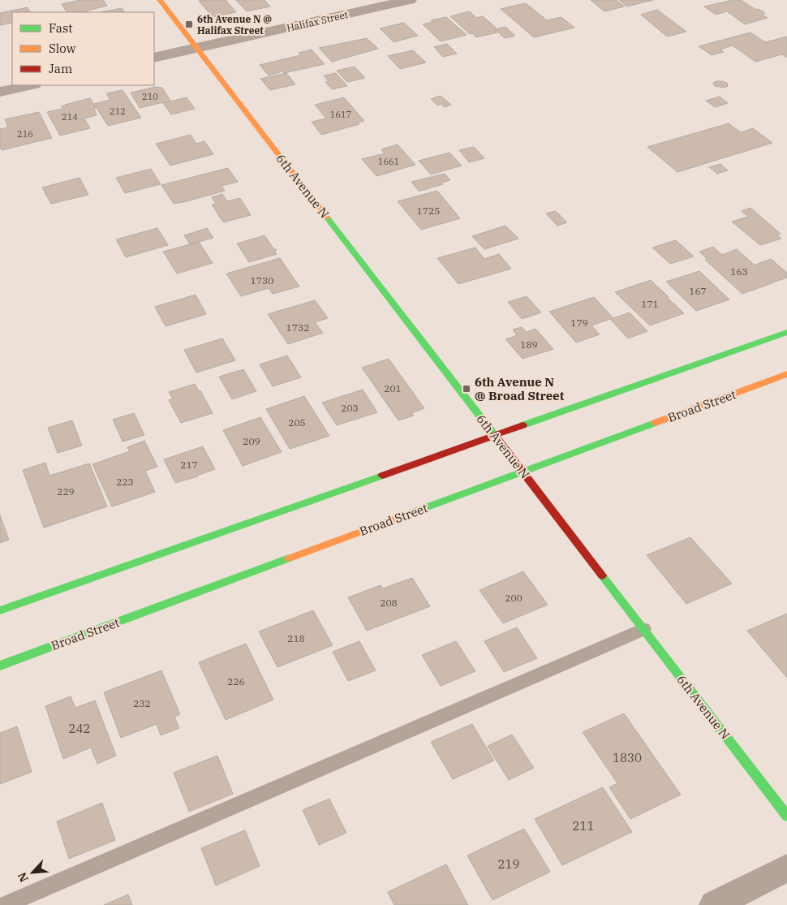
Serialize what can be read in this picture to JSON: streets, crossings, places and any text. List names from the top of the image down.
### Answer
{
  "streets": {
    "main road": ["6th Avenue N", "Broad Street"],
    "street": ["Halifax Street"]
  },
  "crossings": [
    ["Halifax Street", "6th Avenue N"],
    ["6th Avenue N", "Broad Street"]
  ],
  "places": {
    "transit": ["6th Avenue N @ Halifax Street", "6th Avenue N @ Broad Street"]
  },
  "house_numbers": [
    "210",
    "212",
    "1617",
    "214",
    "216",
    "1661",
    "1725",
    "163",
    "1730",
    "167",
    "171",
    "179",
    "1732",
    "189",
    "201",
    "203",
    "205",
    "209",
    "217",
    "223",
    "229",
    "200",
    "208",
    "218",
    "226",
    "232",
    "242",
    "1830",
    "211",
    "219"
  ],
  "legend": ["Fast", "Slow", "Jam"],
  "north": "bottom left"
}
